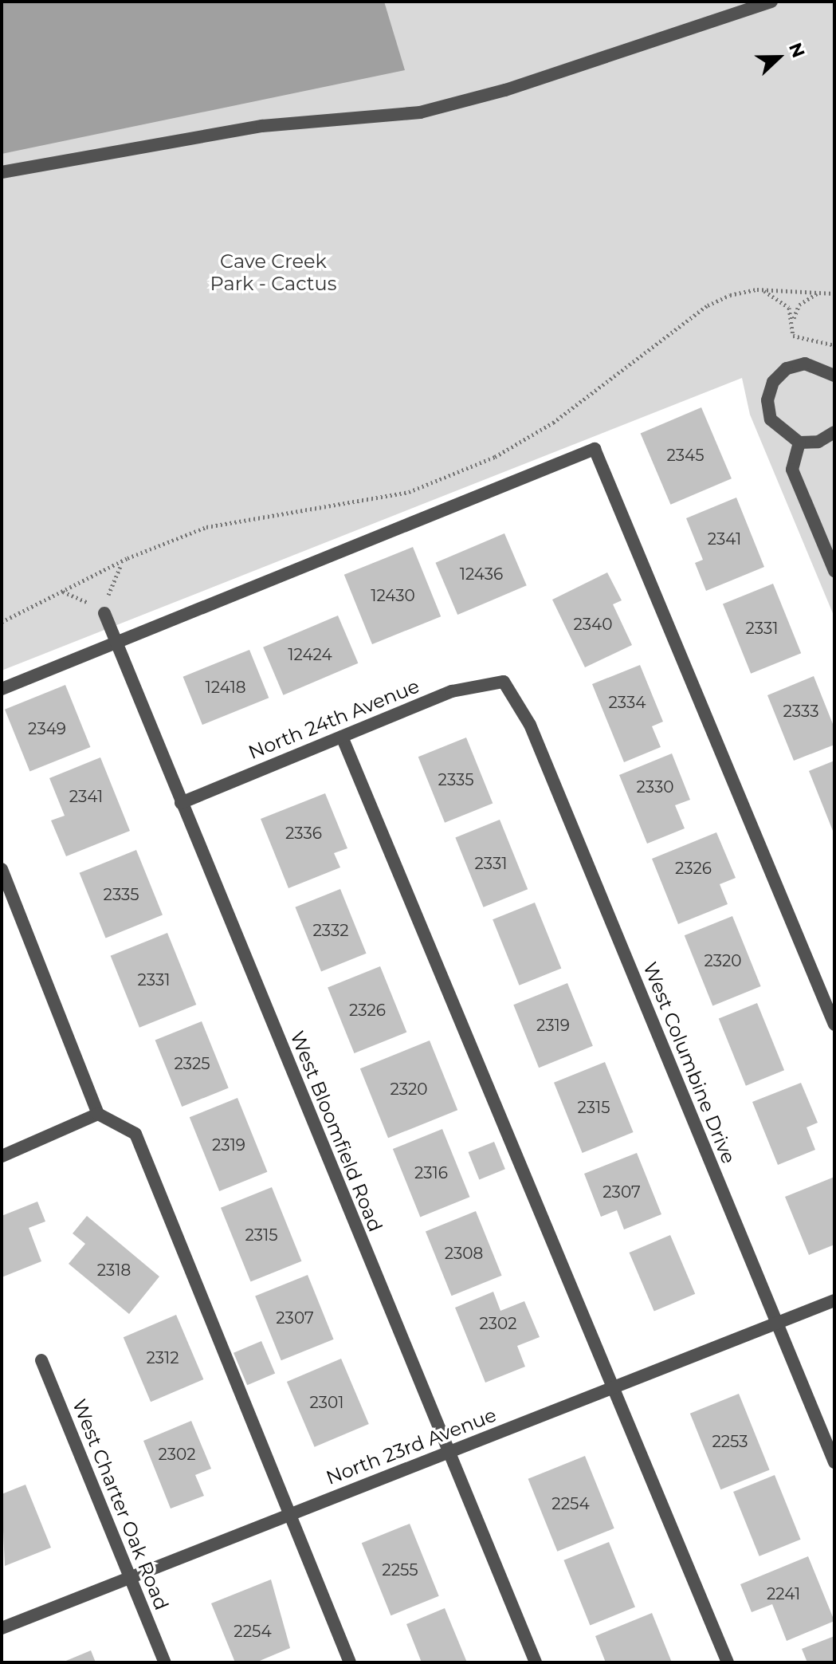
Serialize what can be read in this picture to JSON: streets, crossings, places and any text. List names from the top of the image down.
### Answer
{
  "streets": {
    "street": [
      "North 24th Avenue",
      "West Columbine Drive",
      "West Bloomfield Road",
      "North 23rd Avenue",
      "West Charter Oak Road"
    ]
  },
  "crossings": [
    ["North 24th Avenue", "West Columbine Drive"],
    ["North 24th Avenue", "West Bloomfield Road"],
    ["West Columbine Drive", "North 23rd Avenue"],
    ["West Bloomfield Road", "North 23rd Avenue"],
    ["North 23rd Avenue", "West Charter Oak Road"]
  ],
  "parks": ["Cave Creek Park - Cactus"],
  "house_numbers": [
    "2345",
    "2341",
    "12436",
    "12430",
    "2340",
    "2331",
    "12424",
    "12418",
    "2334",
    "2333",
    "2349",
    "2335",
    "2330",
    "2341",
    "2336",
    "2331",
    "2326",
    "2335",
    "2332",
    "2320",
    "2331",
    "2326",
    "2319",
    "2325",
    "2320",
    "2315",
    "2319",
    "2316",
    "2307",
    "2315",
    "2308",
    "2318",
    "2307",
    "2302",
    "2312",
    "2301",
    "2253",
    "2302",
    "2254",
    "2255",
    "2241",
    "2254"
  ],
  "north": "right"
}
